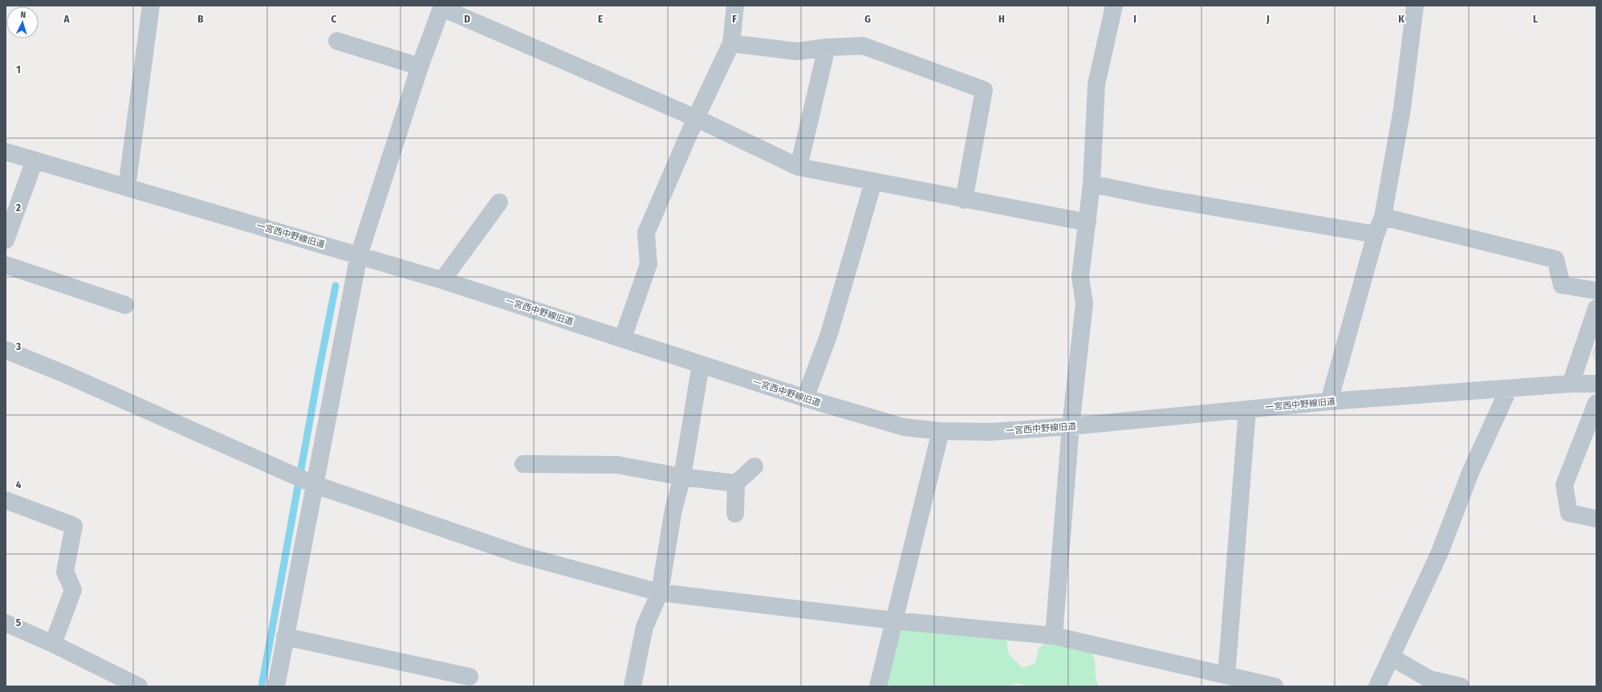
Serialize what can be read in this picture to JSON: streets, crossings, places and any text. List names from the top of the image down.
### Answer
{
  "streets": {
    "street": ["一宮西中野線旧道"]
  },
  "north": "top",
  "grid": {
    "columns": [
      "A",
      "B",
      "C",
      "D",
      "E",
      "F",
      "G",
      "H",
      "I",
      "J",
      "K",
      "L"
    ],
    "rows": [
      "1",
      "2",
      "3",
      "4",
      "5"
    ]
  }
}
